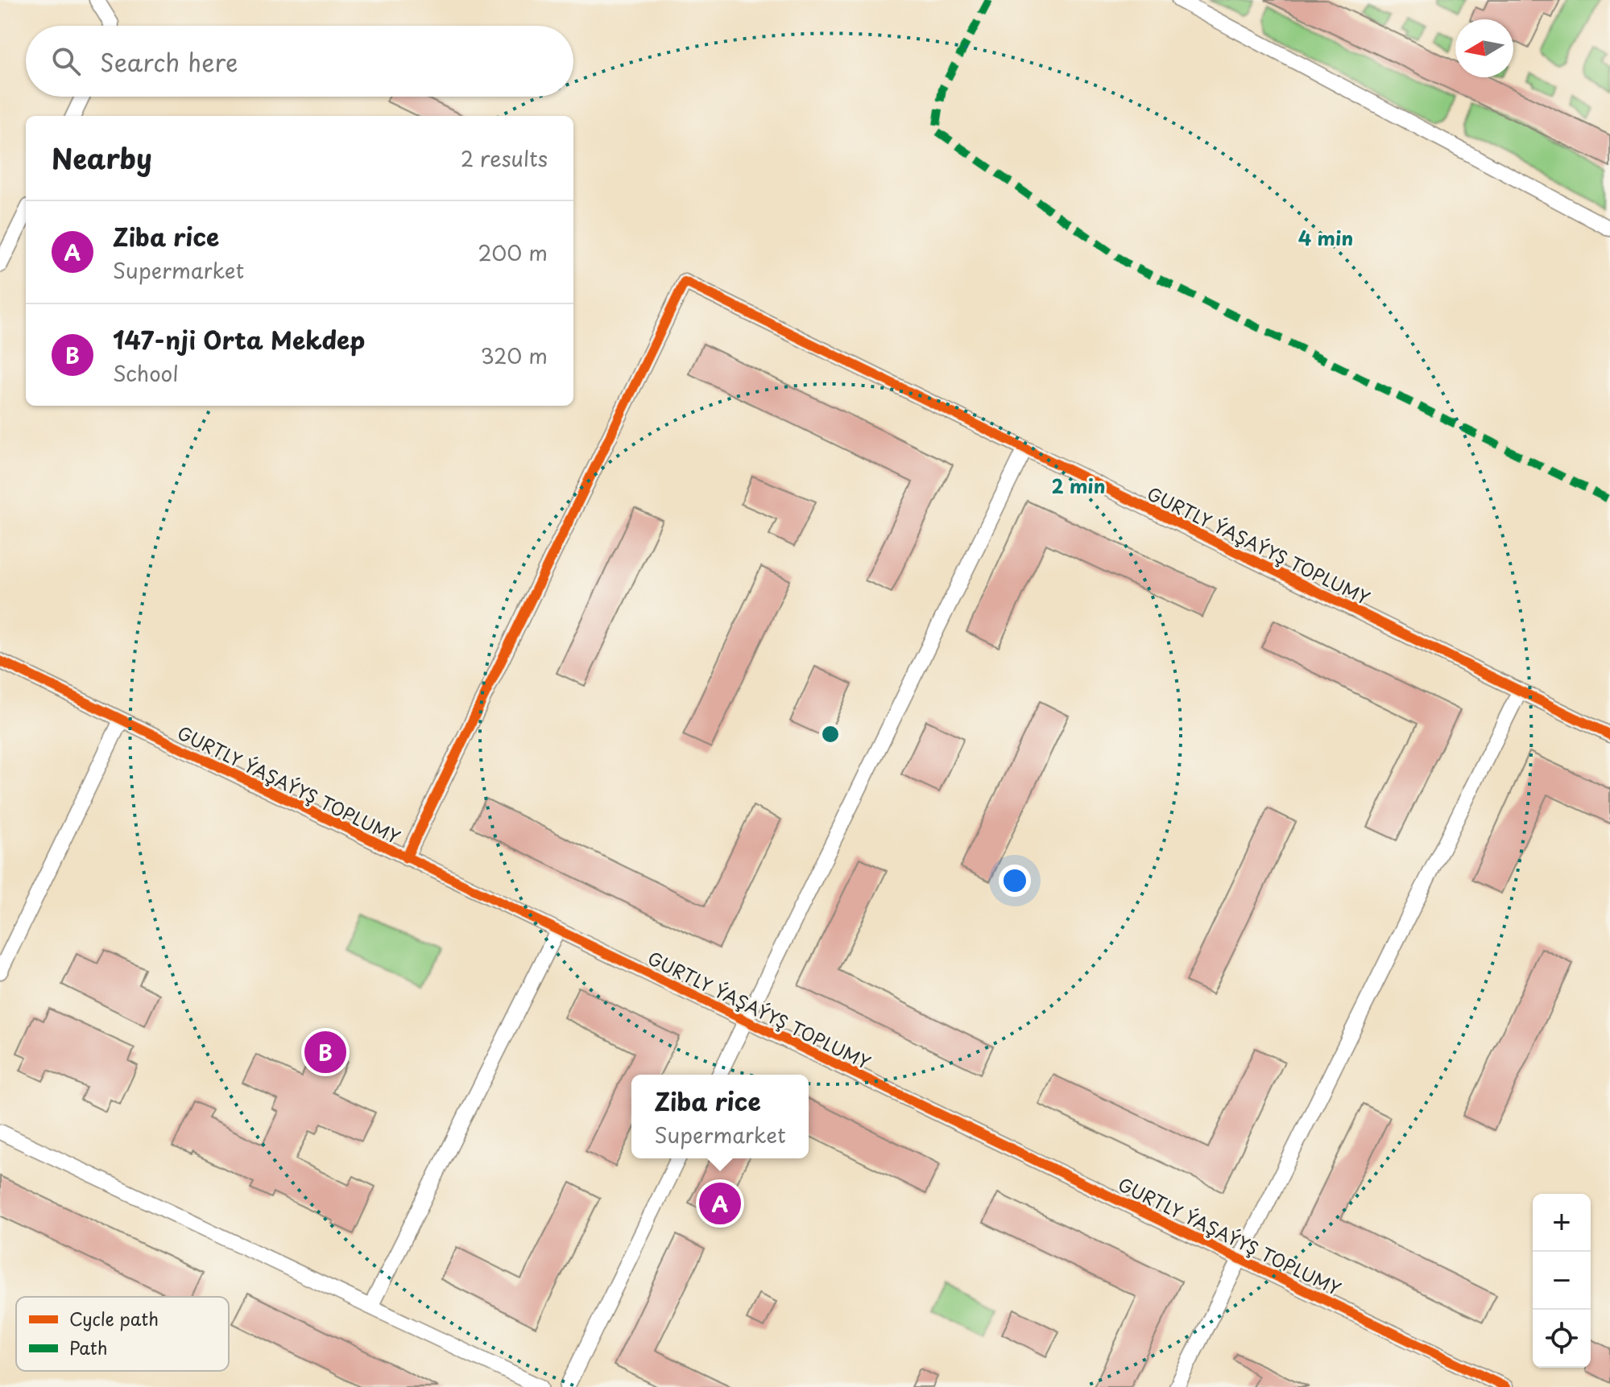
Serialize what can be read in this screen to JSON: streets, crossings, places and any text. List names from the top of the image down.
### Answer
{
  "streets": {
    "street": ["GURTLY ÝAŞAÝYŞ TOPLUMY"]
  },
  "legend": ["Cycle path", "Path"],
  "north": "left",
  "page": {
    "search": "Search here",
    "heading": ["Nearby", "2 results"],
    "list": [
      {
        "mark": "A",
        "name": "Ziba rice",
        "note": "Supermarket",
        "value": "200 m"
      },
      {
        "mark": "B",
        "name": "147-nji Orta Mekdep",
        "note": "School",
        "value": "320 m"
      }
    ],
    "pins": ["B", "A"],
    "popup": ["Ziba rice", "Supermarket"],
    "map_buttons": ["+", "−"]
  },
  "rings": ["4 min", "2 min"]
}
